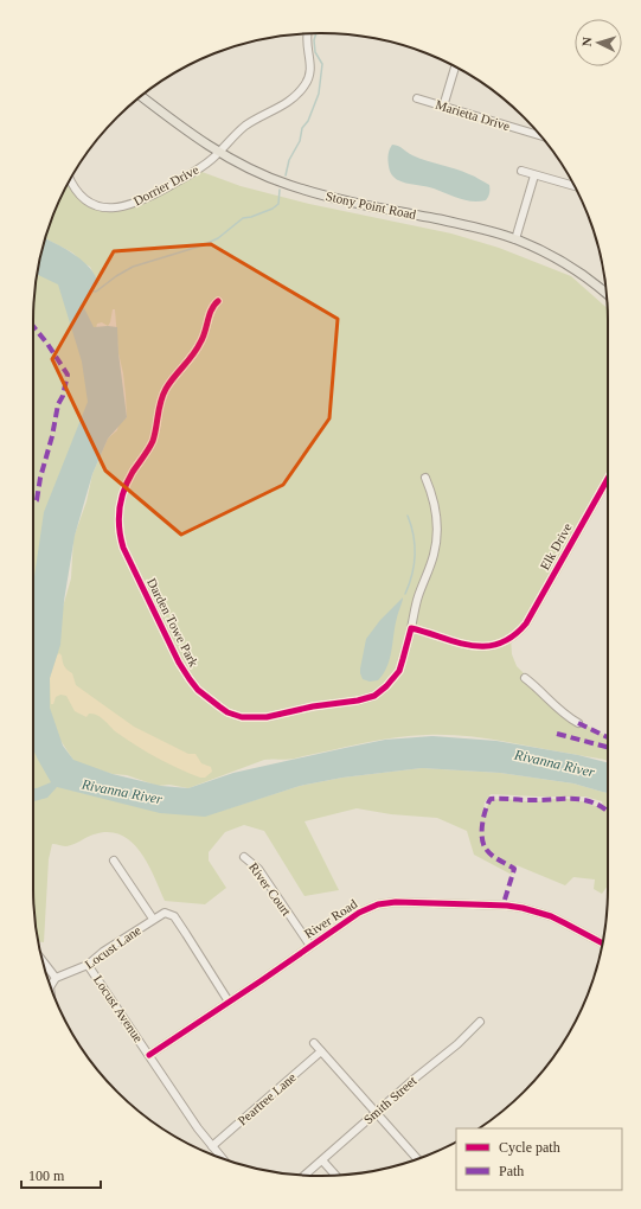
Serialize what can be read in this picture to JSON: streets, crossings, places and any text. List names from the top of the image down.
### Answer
{
  "streets": {
    "main road": ["Stony Point Road"],
    "street": [
      "Marietta Drive",
      "Dorrier Drive",
      "Elk Drive",
      "Darden Towe Park",
      "River Court",
      "River Road",
      "Locust Lane",
      "Locust Avenue",
      "Peartree Lane",
      "Smith Street"
    ]
  },
  "crossings": [
    ["Dorrier Drive", "Stony Point Road"],
    ["Elk Drive", "Darden Towe Park"],
    ["River Court", "River Road"],
    ["River Road", "Locust Lane"],
    ["River Road", "Locust Avenue"],
    ["Locust Lane", "Locust Avenue"],
    ["Locust Avenue", "Peartree Lane"]
  ],
  "water": ["Rivanna River"],
  "legend": ["Cycle path", "Path"],
  "scale_bar": "100 m",
  "north": "left"
}
